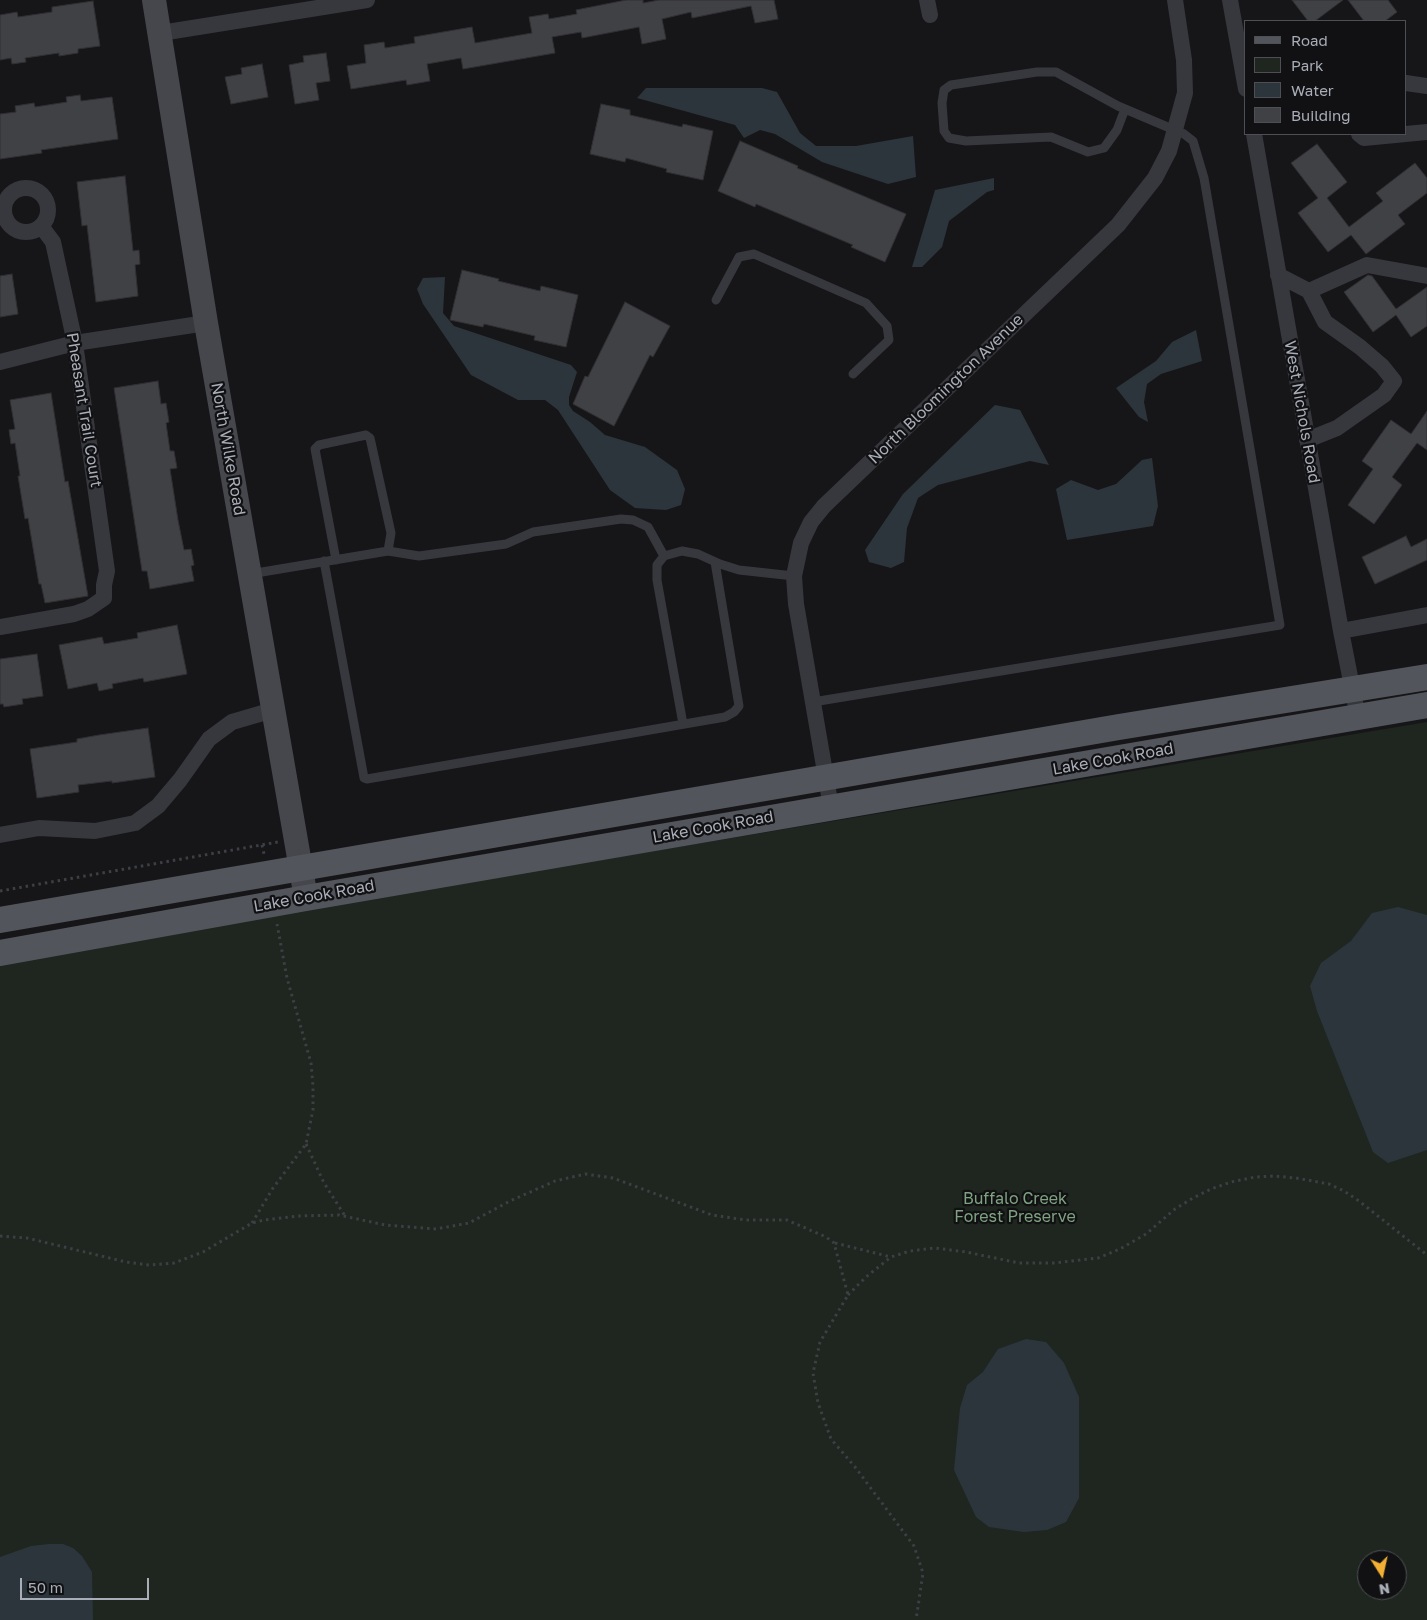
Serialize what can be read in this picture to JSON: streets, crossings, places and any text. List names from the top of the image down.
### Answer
{
  "streets": {
    "main road": ["Lake Cook Road"],
    "street": [
      "North Bloomington Avenue",
      "Pheasant Trail Court",
      "West Nichols Road",
      "North Wilke Road"
    ]
  },
  "crossings": [
    ["North Bloomington Avenue", "Lake Cook Road"],
    ["West Nichols Road", "Lake Cook Road"],
    ["North Wilke Road", "Lake Cook Road"]
  ],
  "parks": ["Buffalo Creek Forest Preserve"],
  "legend": [
    "Road",
    "Park",
    "Water",
    "Building"
  ],
  "scale_bar": "50 m",
  "north": "bottom"
}
